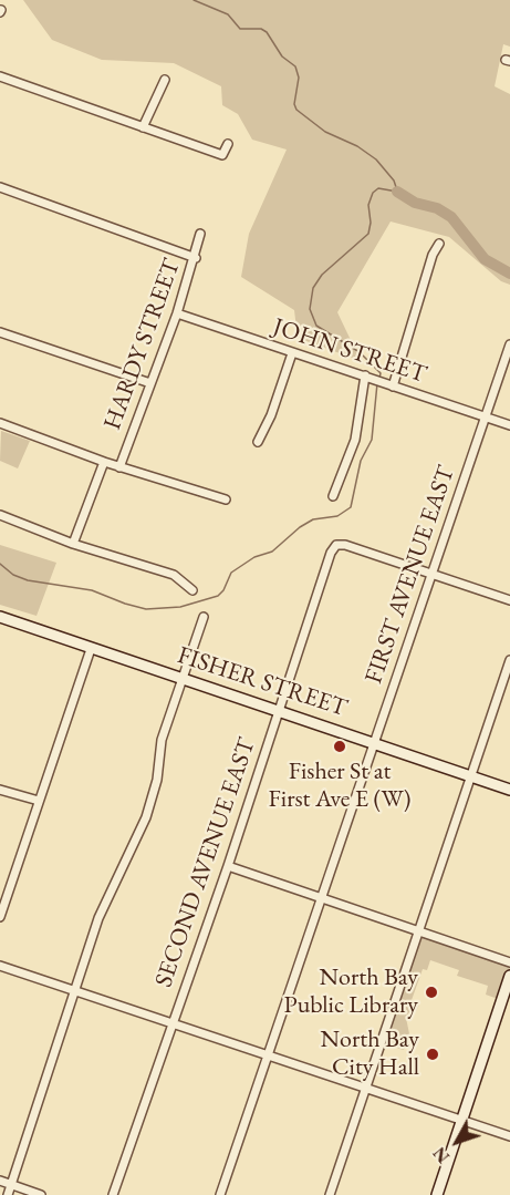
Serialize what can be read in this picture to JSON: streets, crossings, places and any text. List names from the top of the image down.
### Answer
{
  "streets": {
    "main road": ["FISHER STREET"],
    "street": [
      "HARDY STREET",
      "JOHN STREET",
      "FIRST AVENUE EAST",
      "SECOND AVENUE EAST"
    ]
  },
  "crossings": [
    ["HARDY STREET", "JOHN STREET"],
    ["JOHN STREET", "FIRST AVENUE EAST"],
    ["FIRST AVENUE EAST", "FISHER STREET"],
    ["FIRST AVENUE EAST", "SECOND AVENUE EAST"],
    ["FISHER STREET", "SECOND AVENUE EAST"]
  ],
  "places": ["Fisher St at First Ave E (W)", "North Bay Public Library", "North Bay City Hall"],
  "north": "bottom left"
}
